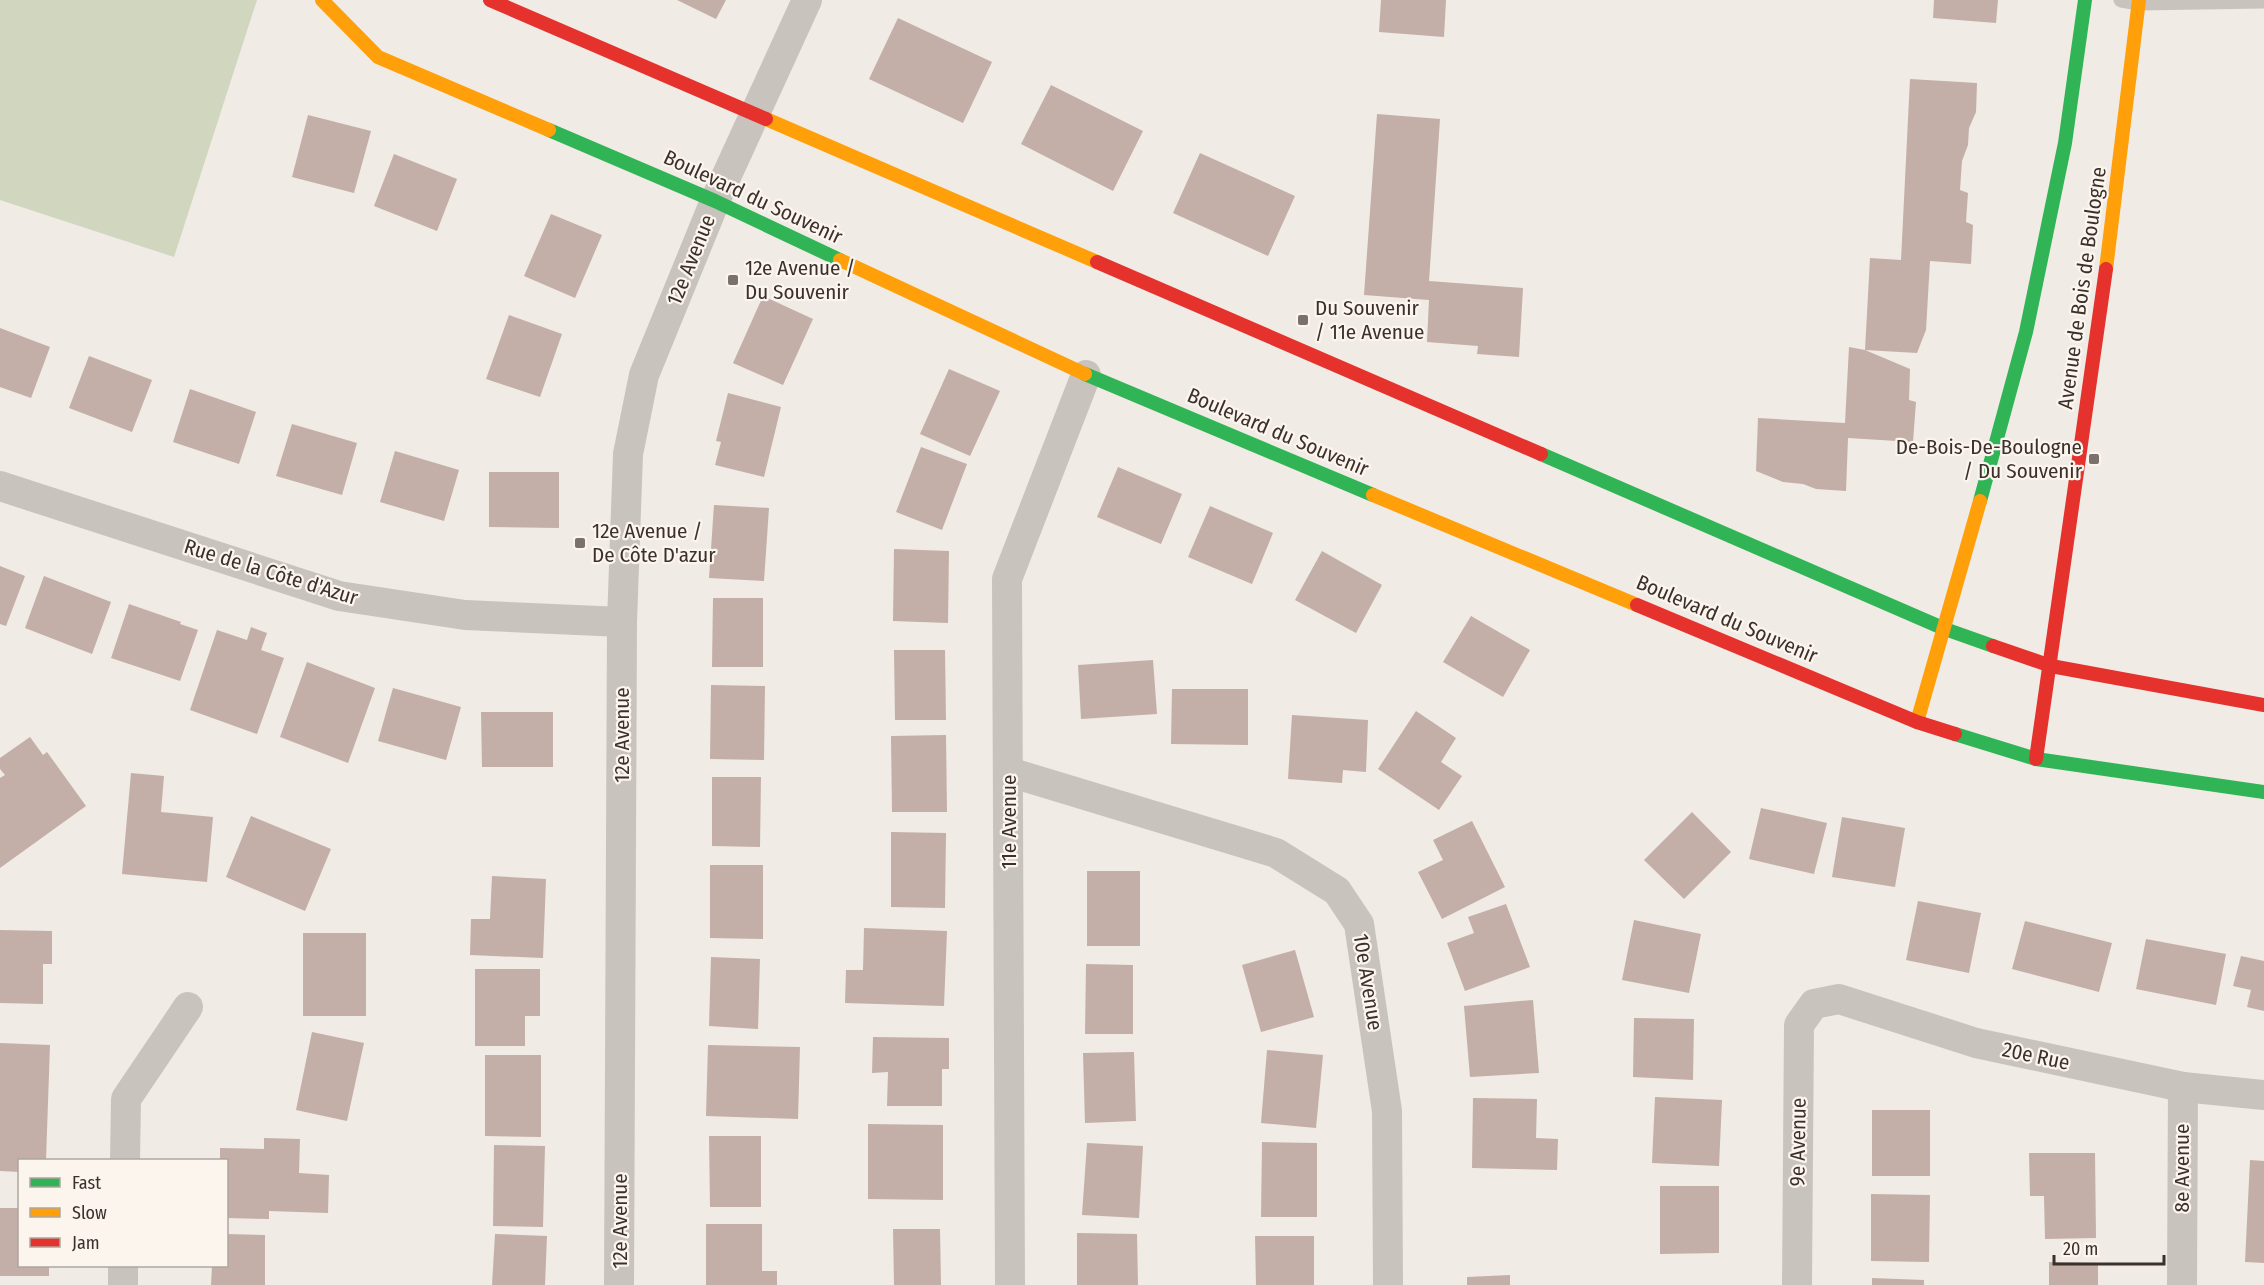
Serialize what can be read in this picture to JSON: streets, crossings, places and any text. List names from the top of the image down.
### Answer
{
  "streets": {
    "street": [
      "Boulevard du Souvenir",
      "12e Avenue",
      "Avenue de Bois de Boulogne",
      "Rue de la Côte d'Azur",
      "11e Avenue",
      "10e Avenue",
      "20e Rue",
      "9e Avenue",
      "8e Avenue"
    ]
  },
  "crossings": [
    ["Boulevard du Souvenir", "12e Avenue"],
    ["Boulevard du Souvenir", "Avenue de Bois de Boulogne"],
    ["Boulevard du Souvenir", "11e Avenue"],
    ["12e Avenue", "Rue de la Côte d'Azur"],
    ["11e Avenue", "10e Avenue"],
    ["20e Rue", "9e Avenue"],
    ["20e Rue", "8e Avenue"]
  ],
  "places": {
    "transit": [
      "12e Avenue / Du Souvenir",
      "Du Souvenir / 11e Avenue",
      "De-Bois-De-Boulogne / Du Souvenir",
      "12e Avenue / De Côte D'azur"
    ]
  },
  "legend": ["Fast", "Slow", "Jam"],
  "scale_bar": "20 m"
}
